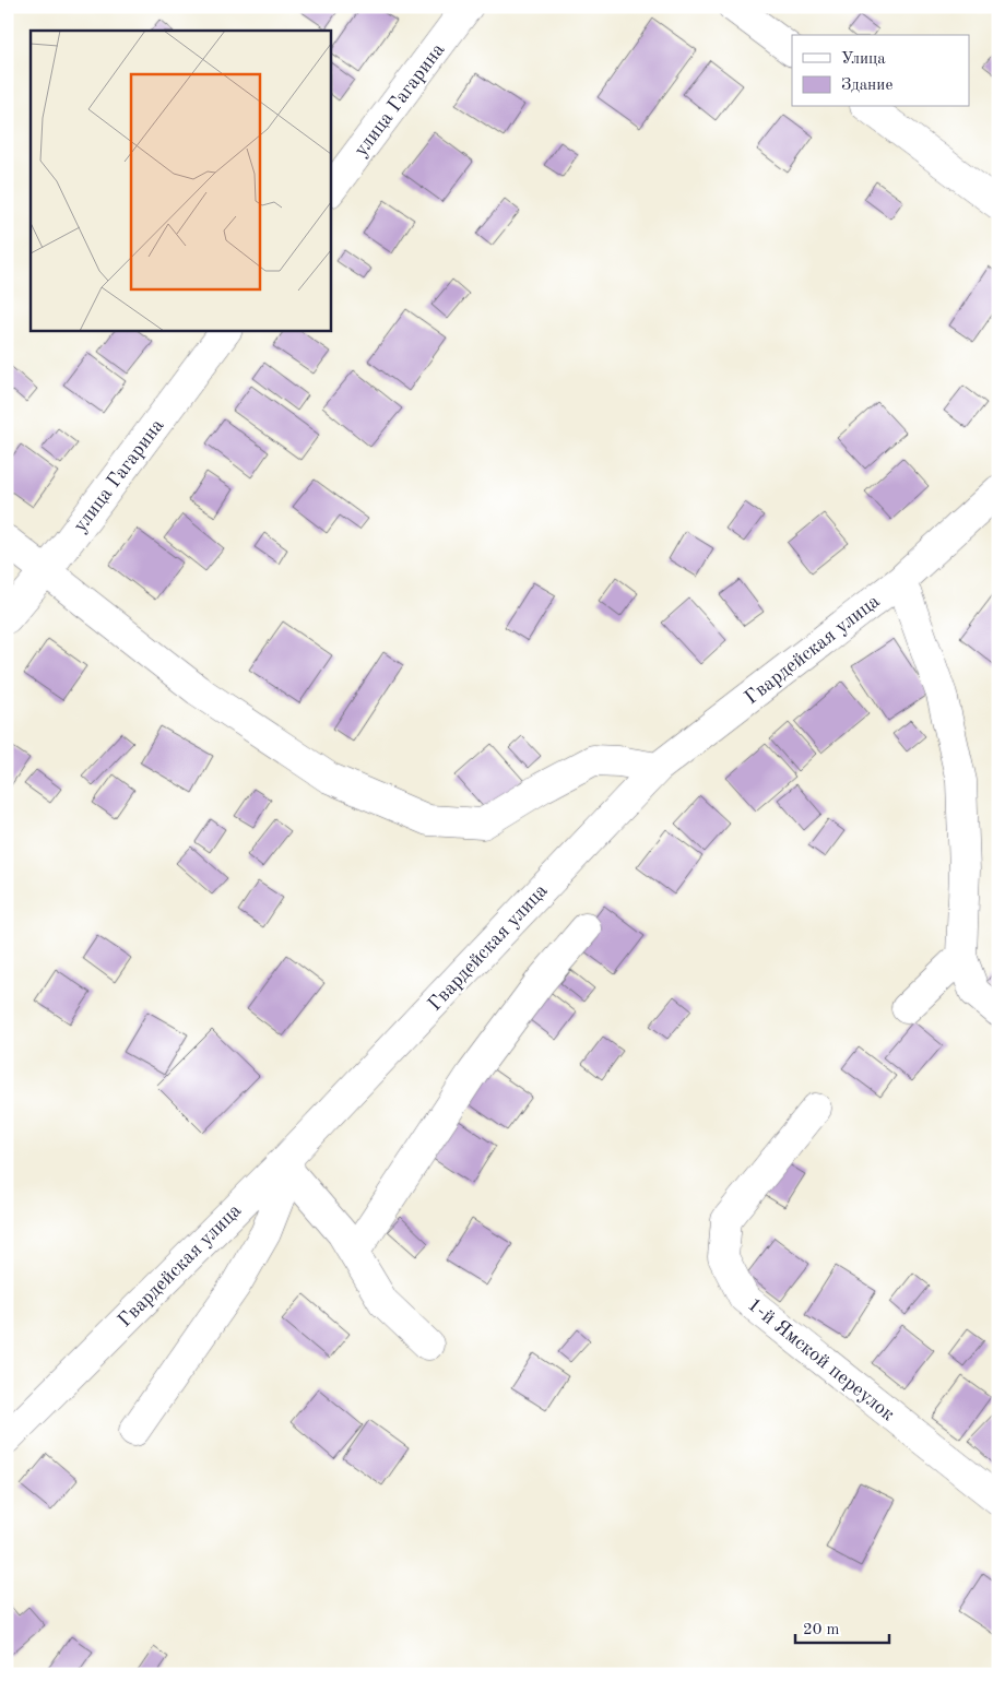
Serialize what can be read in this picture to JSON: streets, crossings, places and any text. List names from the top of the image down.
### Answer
{
  "streets": {
    "street": ["улица Гагарина", "Гвардейская улица", "1-й Ямской переулок"]
  },
  "legend": ["Улица", "Здание"],
  "scale_bar": "20 m"
}
